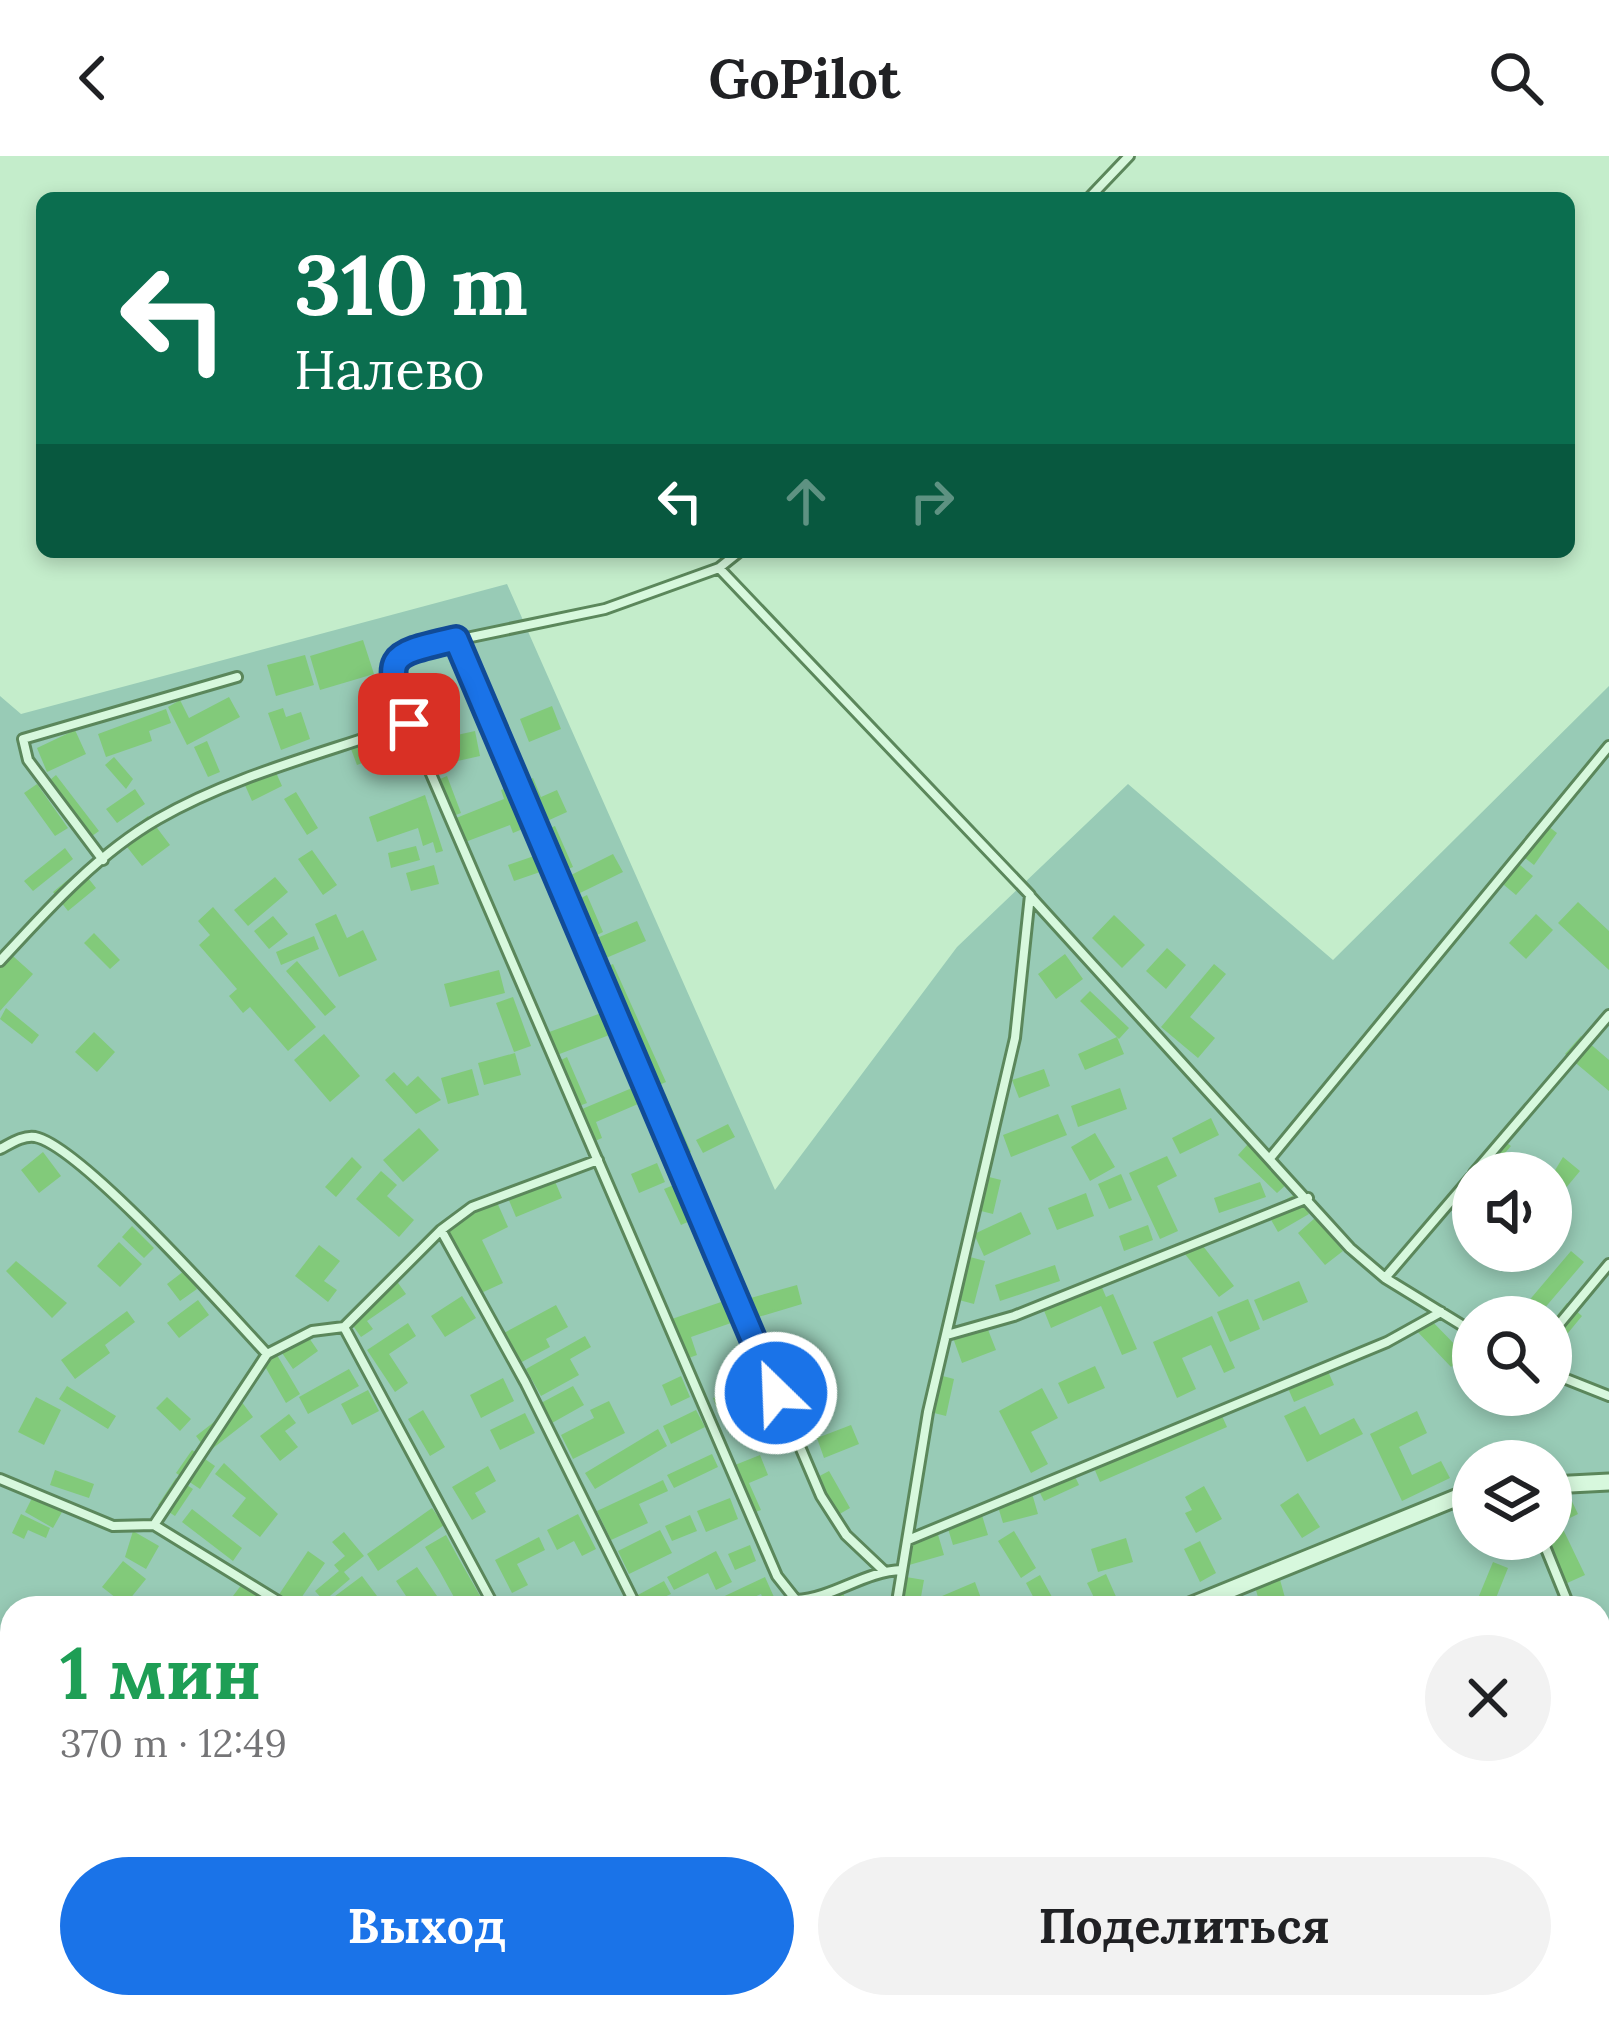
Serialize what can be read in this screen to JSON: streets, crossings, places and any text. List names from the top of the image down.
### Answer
{
  "page": {
    "header": "GoPilot",
    "turn": ["310 m", "Налево"],
    "heading": ["1 мин", "370 m · 12:49"],
    "buttons": ["Выход", "Поделиться"]
  }
}
